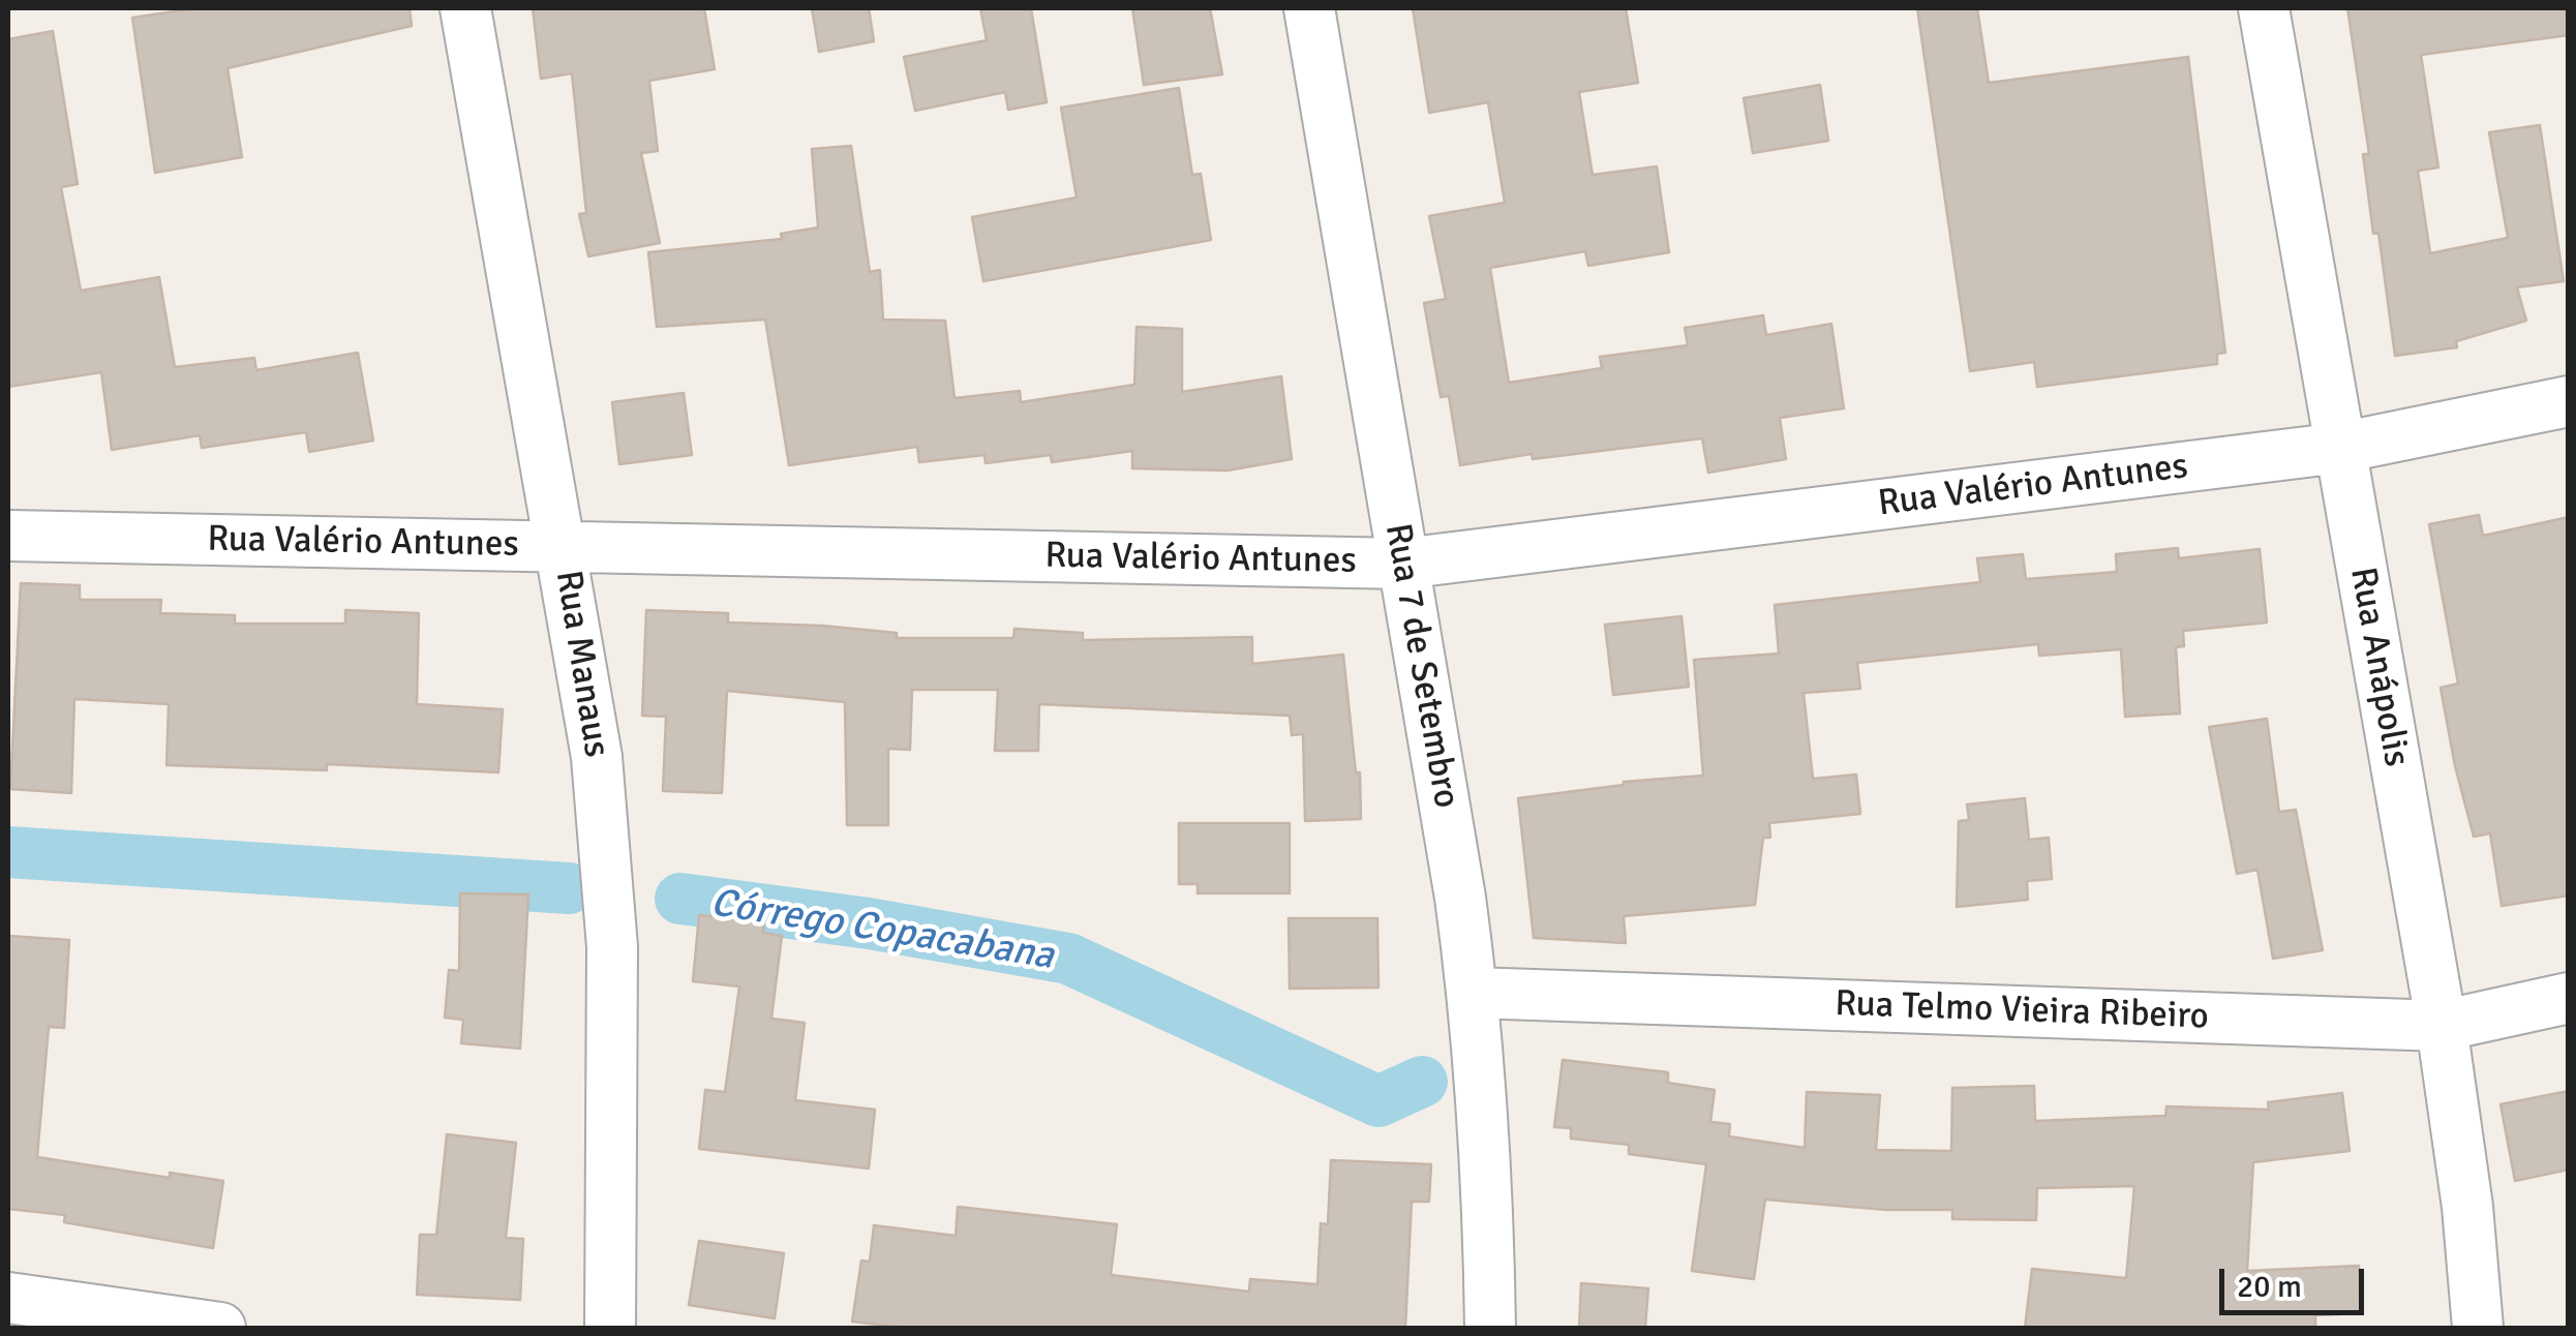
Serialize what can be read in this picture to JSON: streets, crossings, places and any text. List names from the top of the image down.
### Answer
{
  "streets": {
    "street": [
      "Rua Valério Antunes",
      "Rua Manaus",
      "Rua 7 de Setembro",
      "Rua Anápolis",
      "Rua Telmo Vieira Ribeiro"
    ]
  },
  "crossings": [
    ["Rua Valério Antunes", "Rua Manaus"],
    ["Rua Valério Antunes", "Rua 7 de Setembro"],
    ["Rua Valério Antunes", "Rua Anápolis"],
    ["Rua 7 de Setembro", "Rua Telmo Vieira Ribeiro"],
    ["Rua Anápolis", "Rua Telmo Vieira Ribeiro"]
  ],
  "water": ["Córrego Copacabana"],
  "scale_bar": "20 m"
}
